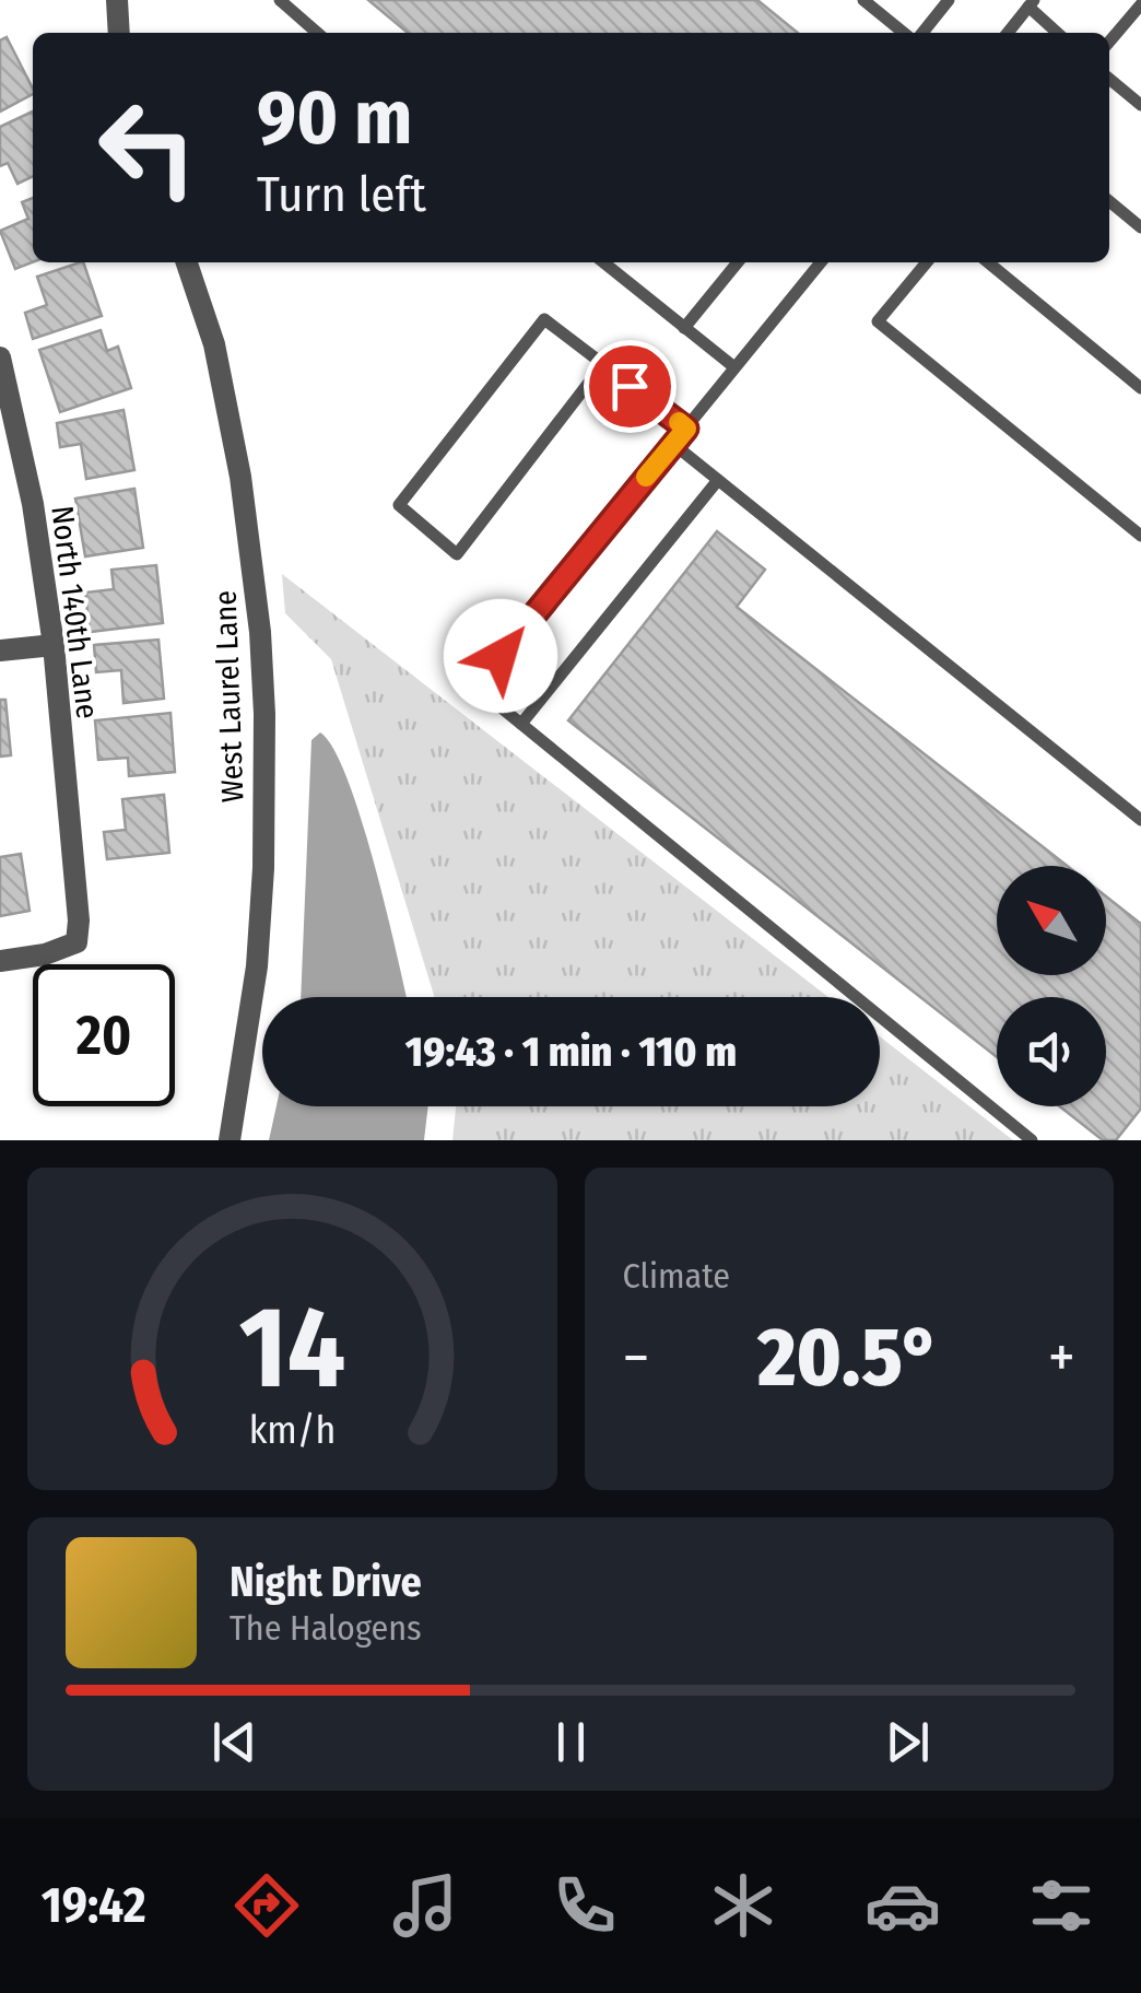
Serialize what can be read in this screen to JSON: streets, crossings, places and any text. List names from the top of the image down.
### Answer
{
  "streets": {
    "street": ["North 140th Lane", "West Laurel Lane"]
  },
  "north": "top left",
  "page": {
    "turn": ["90 m", "Turn left"],
    "limit": "20",
    "trip": "19:43 · 1 min · 110 m",
    "tile": "Climate",
    "heat": ["−", "20.5°", "+"],
    "song": ["Night Drive", "The Halogens"],
    "tabs": "19:42",
    "gauge": ["14", "km/h"]
  }
}
